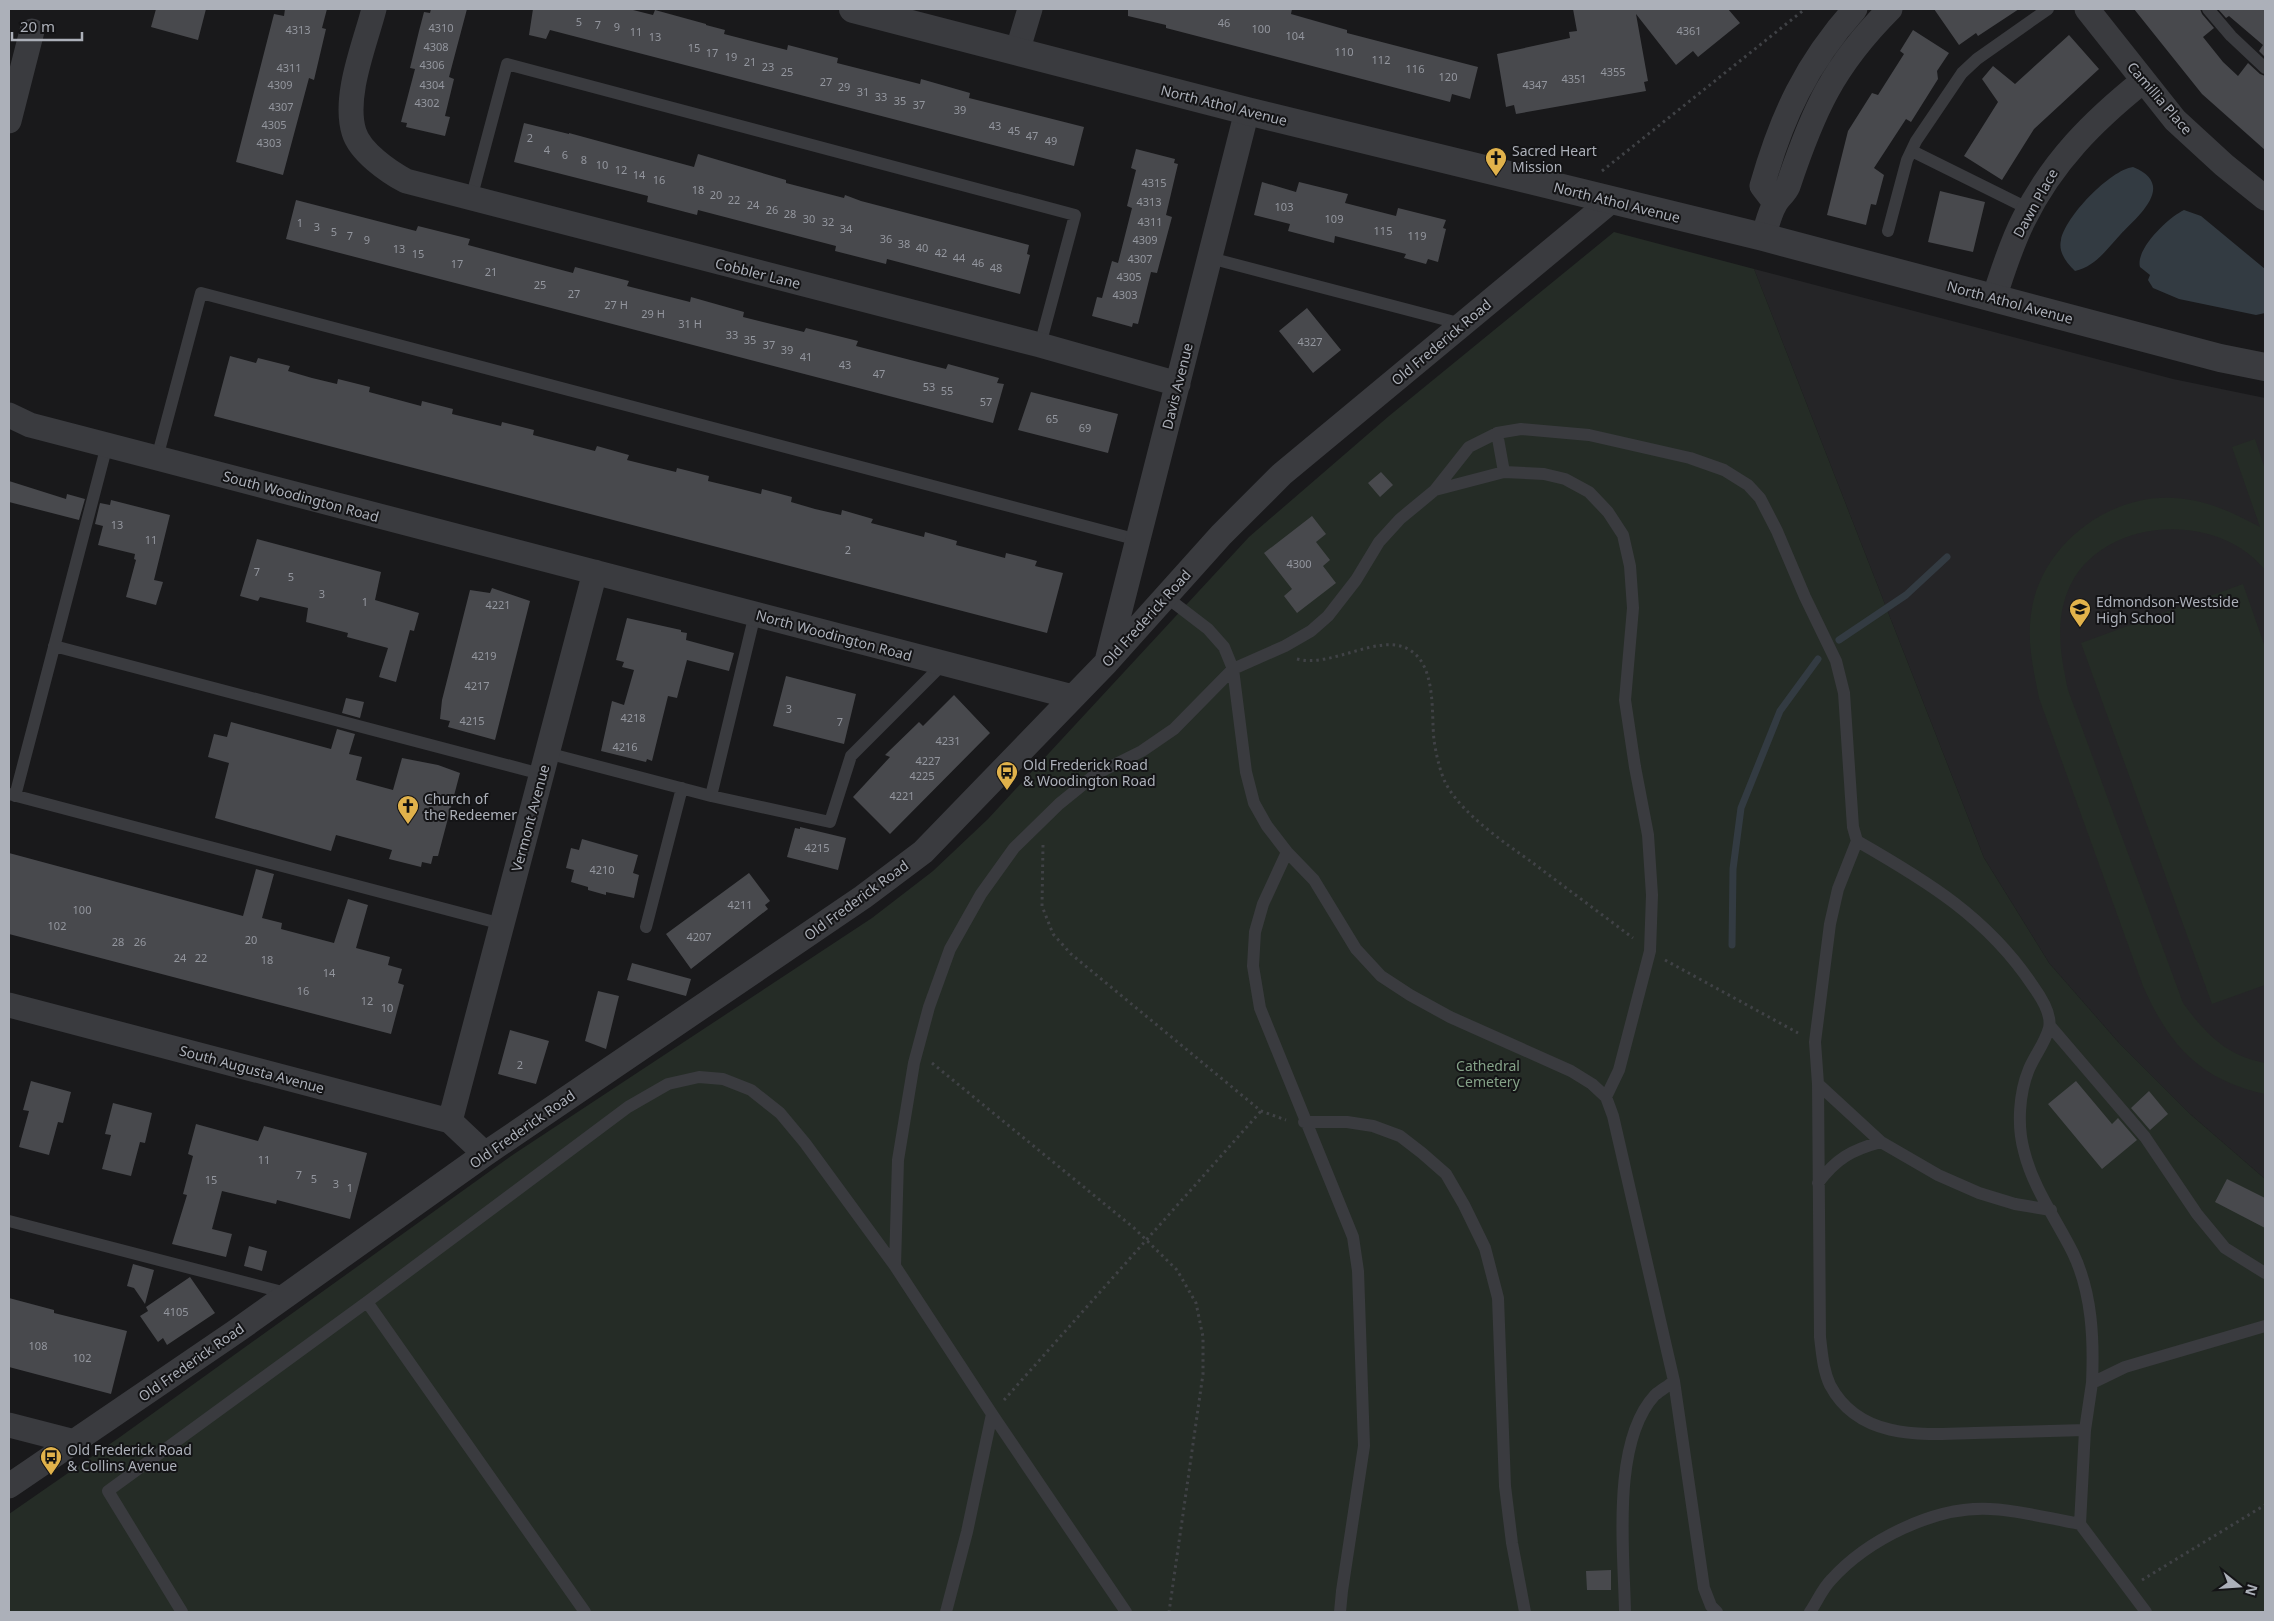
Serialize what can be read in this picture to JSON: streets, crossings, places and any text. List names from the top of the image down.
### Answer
{
  "streets": {
    "street": [
      "Camillia Place",
      "North Athol Avenue",
      "Dawn Place",
      "Cobbler Lane",
      "Old Frederick Road",
      "Davis Avenue",
      "South Woodington Road",
      "North Woodington Road",
      "Vermont Avenue",
      "South Augusta Avenue"
    ]
  },
  "crossings": [
    ["Camillia Place", "Dawn Place"],
    ["North Athol Avenue", "Dawn Place"],
    ["North Athol Avenue", "Old Frederick Road"],
    ["North Athol Avenue", "Davis Avenue"],
    ["Cobbler Lane", "Davis Avenue"],
    ["Old Frederick Road", "Davis Avenue"],
    ["Old Frederick Road", "North Woodington Road"],
    ["Old Frederick Road", "South Augusta Avenue"],
    ["South Woodington Road", "North Woodington Road"],
    ["South Woodington Road", "Vermont Avenue"],
    ["North Woodington Road", "Vermont Avenue"],
    ["Vermont Avenue", "South Augusta Avenue"]
  ],
  "parks": ["Cathedral Cemetery"],
  "places": {
    "church": ["Sacred Heart Mission", "Church of the Redeemer"],
    "school or university": ["Edmondson-Westside High School"],
    "bus stop": ["Old Frederick Road & Woodington Road", "Old Frederick Road & Collins Avenue"]
  },
  "house_numbers": [
    "5",
    "46",
    "7",
    "9",
    "4310",
    "100",
    "4313",
    "4361",
    "11",
    "104",
    "13",
    "4308",
    "15",
    "110",
    "17",
    "19",
    "112",
    "21",
    "4306",
    "23",
    "4311",
    "116",
    "25",
    "4355",
    "120",
    "4351",
    "27",
    "4309",
    "4304",
    "4347",
    "29",
    "31",
    "33",
    "35",
    "4302",
    "37",
    "4307",
    "39",
    "4305",
    "43",
    "45",
    "47",
    "2",
    "49",
    "4303",
    "4",
    "6",
    "8",
    "10",
    "12",
    "14",
    "16",
    "4315",
    "18",
    "20",
    "22",
    "4313",
    "24",
    "103",
    "26",
    "28",
    "30",
    "109",
    "32",
    "4311",
    "1",
    "3",
    "34",
    "115",
    "5",
    "7",
    "119",
    "36",
    "9",
    "4309",
    "38",
    "40",
    "13",
    "42",
    "15",
    "44",
    "4307",
    "46",
    "17",
    "48",
    "21",
    "4305",
    "25",
    "27",
    "4303",
    "27 H",
    "29 H",
    "31 H",
    "33",
    "35",
    "4327",
    "37",
    "39",
    "41",
    "43",
    "47",
    "53",
    "55",
    "57",
    "65",
    "69",
    "13",
    "11",
    "2",
    "4300",
    "7",
    "5",
    "3",
    "1",
    "4221",
    "4219",
    "4217",
    "3",
    "4218",
    "4215",
    "7",
    "4231",
    "4216",
    "4227",
    "4225",
    "4221",
    "4215",
    "4210",
    "4211",
    "100",
    "102",
    "4207",
    "20",
    "28",
    "26",
    "24",
    "22",
    "18",
    "14",
    "16",
    "12",
    "10",
    "2",
    "11",
    "7",
    "5",
    "15",
    "3",
    "1",
    "4105",
    "108",
    "102"
  ],
  "scale_bar": "20 m",
  "north": "right"
}
